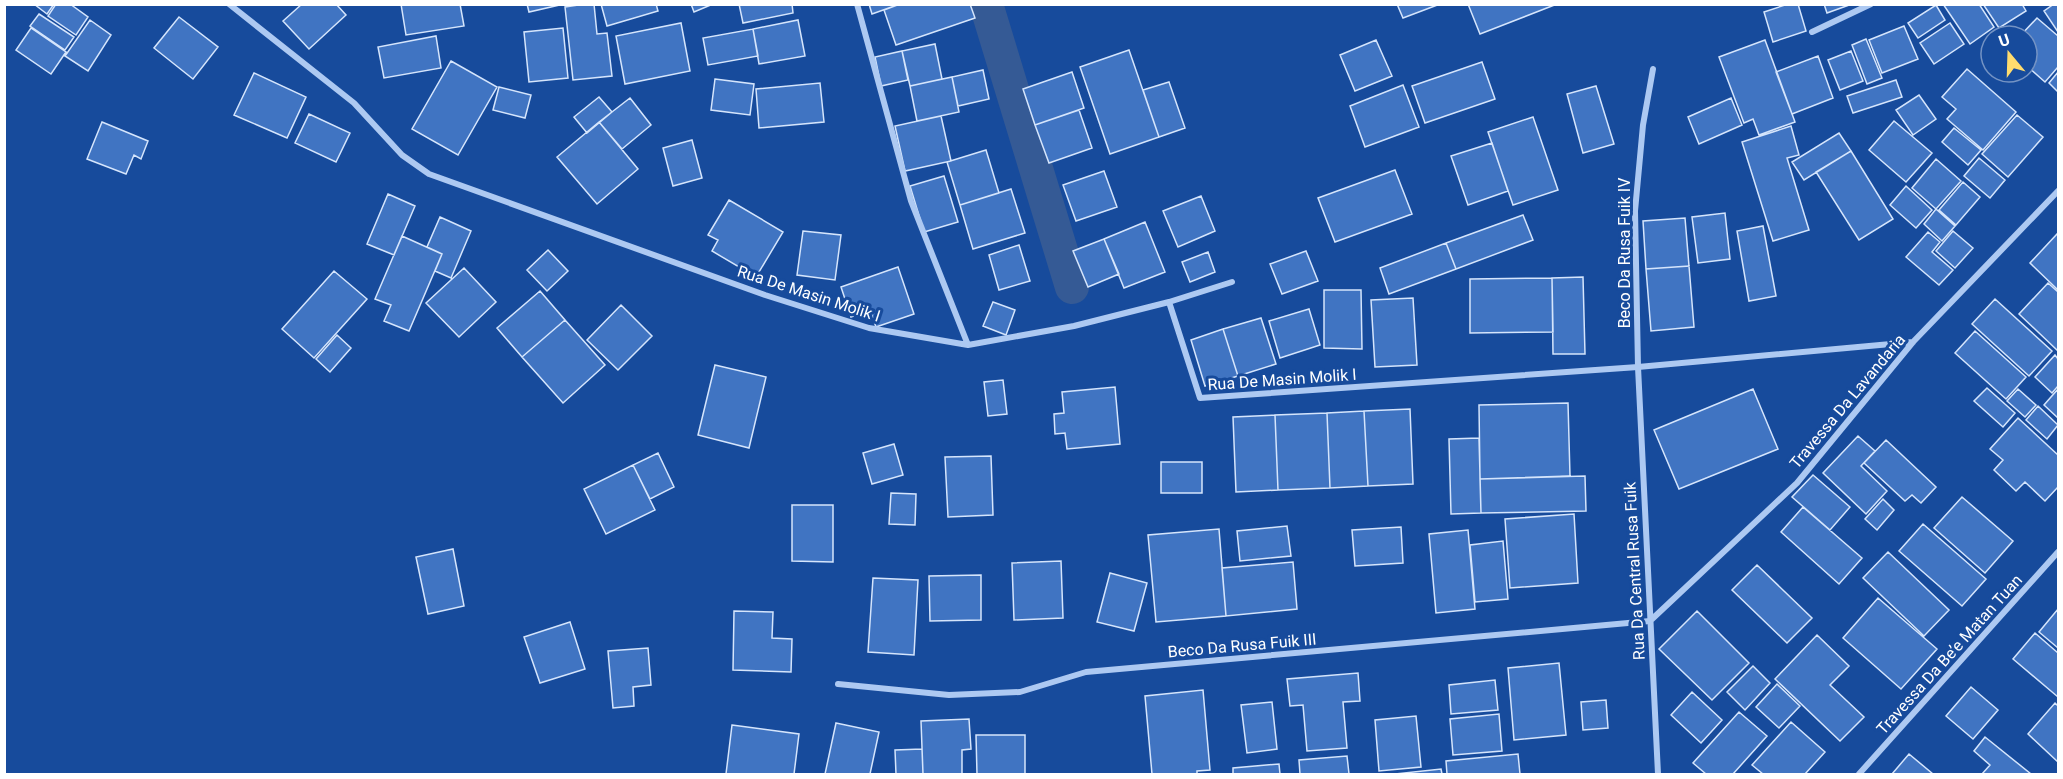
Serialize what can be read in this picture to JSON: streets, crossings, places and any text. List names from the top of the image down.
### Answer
{
  "streets": {
    "street": [
      "Beco Da Rusa Fuik IV",
      "Rua De Masin Molik I",
      "Travessa Da Lavandaria",
      "Rua Da Central Rusa Fuik",
      "Beco Da Rusa Fuik III",
      "Travessa Da Be’e Matan Tuan"
    ]
  },
  "crossings": [
    ["Beco Da Rusa Fuik IV", "Rua De Masin Molik I"],
    ["Beco Da Rusa Fuik IV", "Rua Da Central Rusa Fuik"],
    ["Rua De Masin Molik I", "Rua Da Central Rusa Fuik"],
    ["Travessa Da Lavandaria", "Rua Da Central Rusa Fuik"],
    ["Travessa Da Lavandaria", "Beco Da Rusa Fuik III"],
    ["Rua Da Central Rusa Fuik", "Beco Da Rusa Fuik III"]
  ],
  "north": "top"
}
